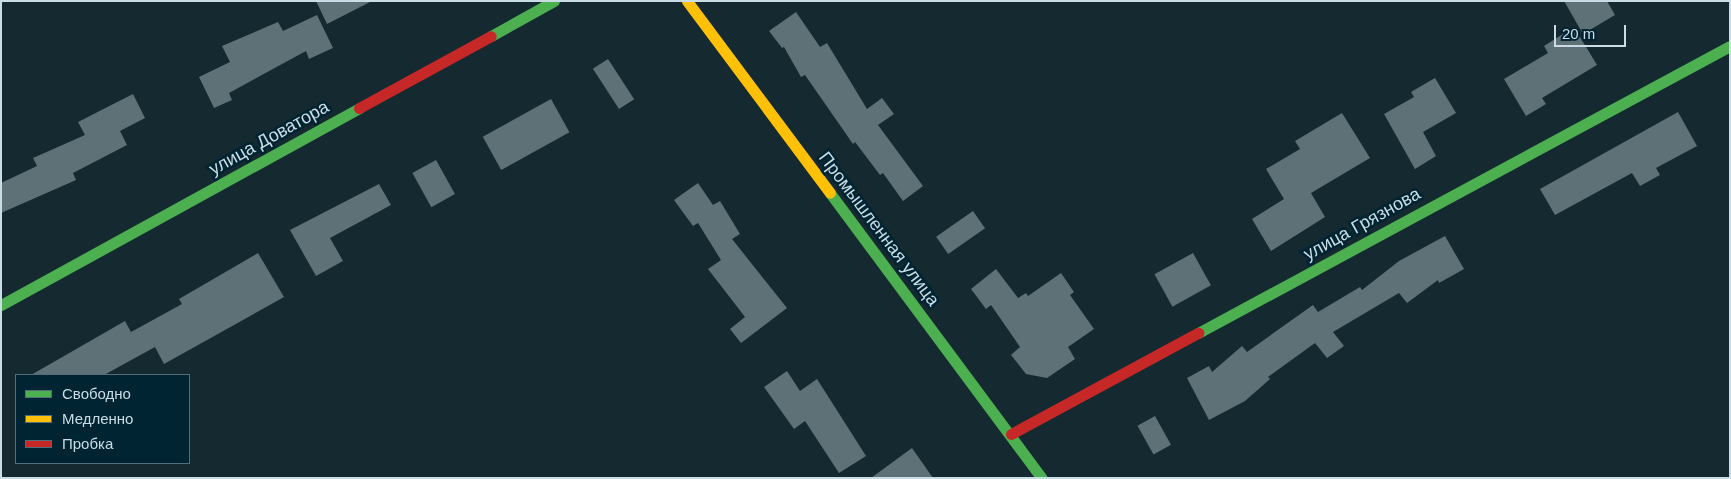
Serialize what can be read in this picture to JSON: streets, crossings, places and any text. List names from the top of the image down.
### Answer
{
  "streets": {
    "main road": ["улица Доватора", "улица Грязнова", "Промышленная улица"]
  },
  "crossings": [
    ["улица Грязнова", "Промышленная улица"]
  ],
  "legend": ["Свободно", "Медленно", "Пробка"],
  "scale_bar": "20 m"
}
